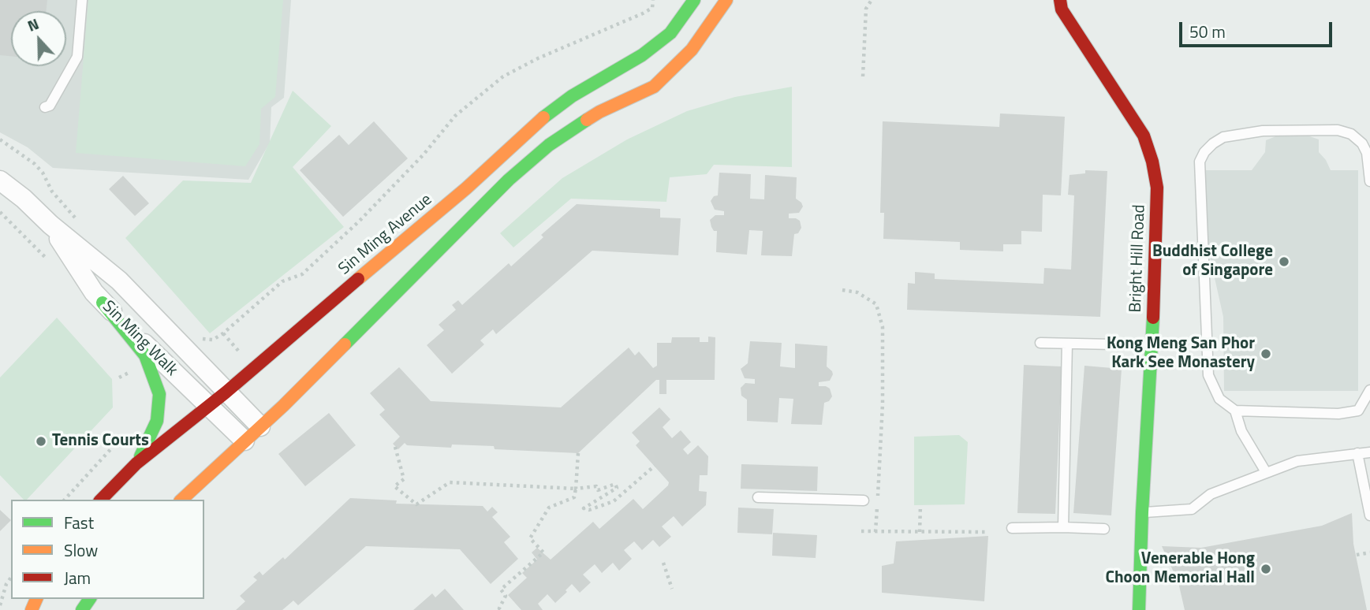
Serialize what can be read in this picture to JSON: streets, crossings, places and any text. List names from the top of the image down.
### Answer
{
  "streets": {
    "main road": ["Sin Ming Avenue", "Bright Hill Road"],
    "street": ["Sin Ming Walk"]
  },
  "crossings": [
    ["Sin Ming Avenue", "Sin Ming Walk"]
  ],
  "places": [
    "Buddhist College of Singapore",
    "Kong Meng San Phor Kark See Monastery",
    "Tennis Courts",
    "Venerable Hong Choon Memorial Hall"
  ],
  "legend": ["Fast", "Slow", "Jam"],
  "scale_bar": "50 m",
  "north": "top"
}
